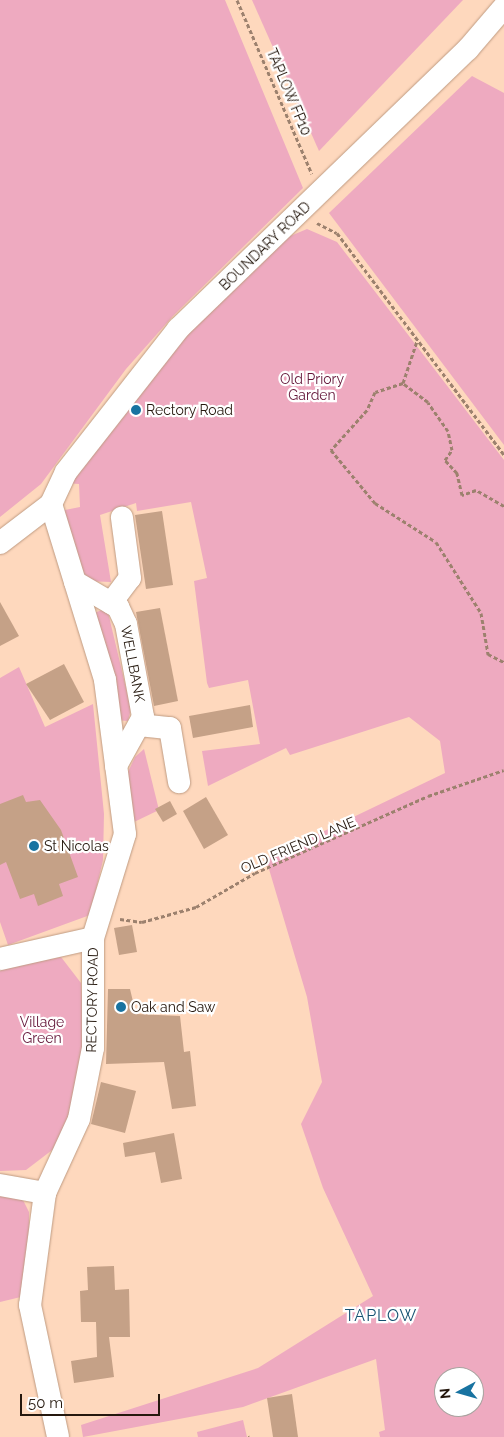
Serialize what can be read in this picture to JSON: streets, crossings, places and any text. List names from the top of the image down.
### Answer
{
  "streets": {
    "street": ["BOUNDARY ROAD", "WELLBANK", "RECTORY ROAD"],
    "path": ["TAPLOW FP10", "OLD FRIEND LANE"]
  },
  "crossings": [
    ["TAPLOW FP10", "BOUNDARY ROAD"],
    ["BOUNDARY ROAD", "RECTORY ROAD"],
    ["WELLBANK", "RECTORY ROAD"],
    ["OLD FRIEND LANE", "RECTORY ROAD"]
  ],
  "districts": ["TAPLOW"],
  "parks": ["Old Priory Garden", "Village Green"],
  "places": ["Rectory Road", "St Nicolas", "Oak and Saw"],
  "scale_bar": "50 m",
  "north": "left"
}
